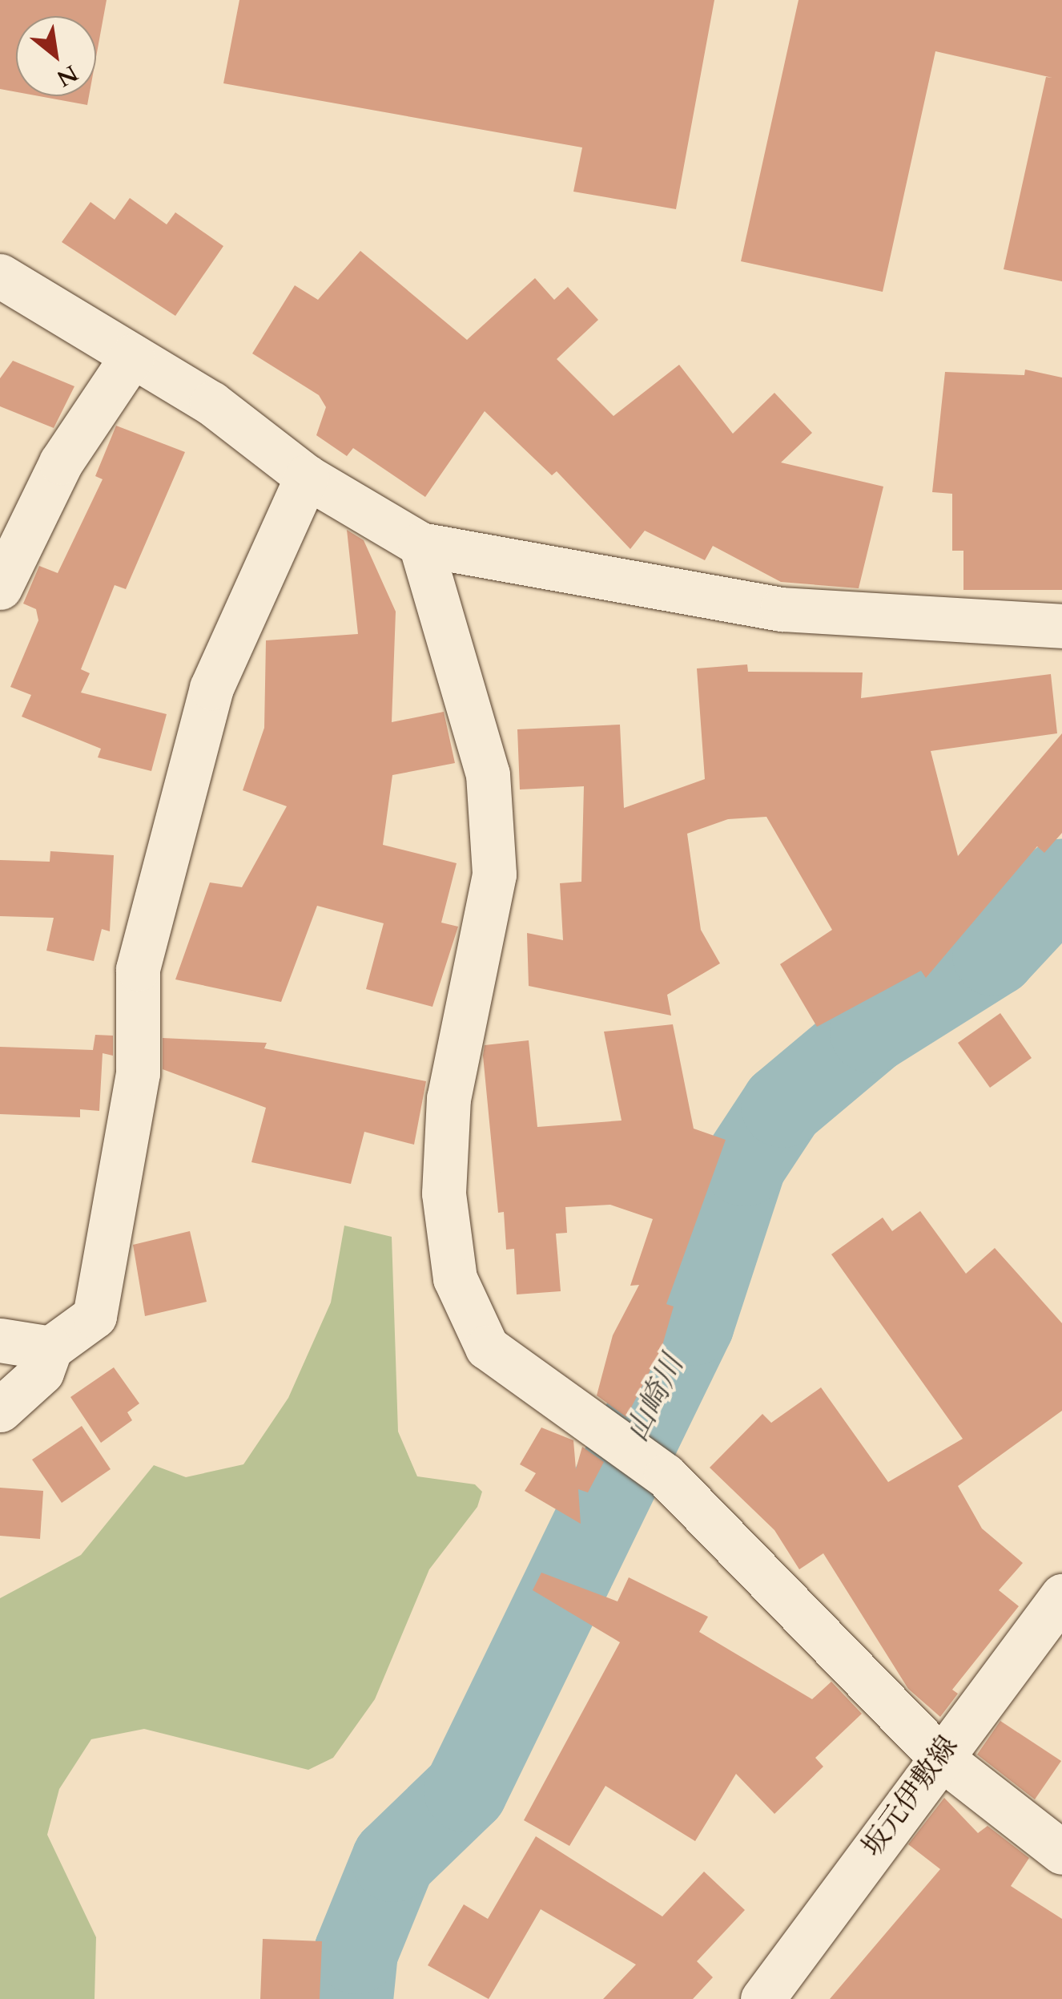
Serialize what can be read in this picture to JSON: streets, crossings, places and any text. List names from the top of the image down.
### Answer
{
  "streets": {
    "street": ["坂元伊敷線"]
  },
  "water": ["山崎川"],
  "north": "bottom right"
}
